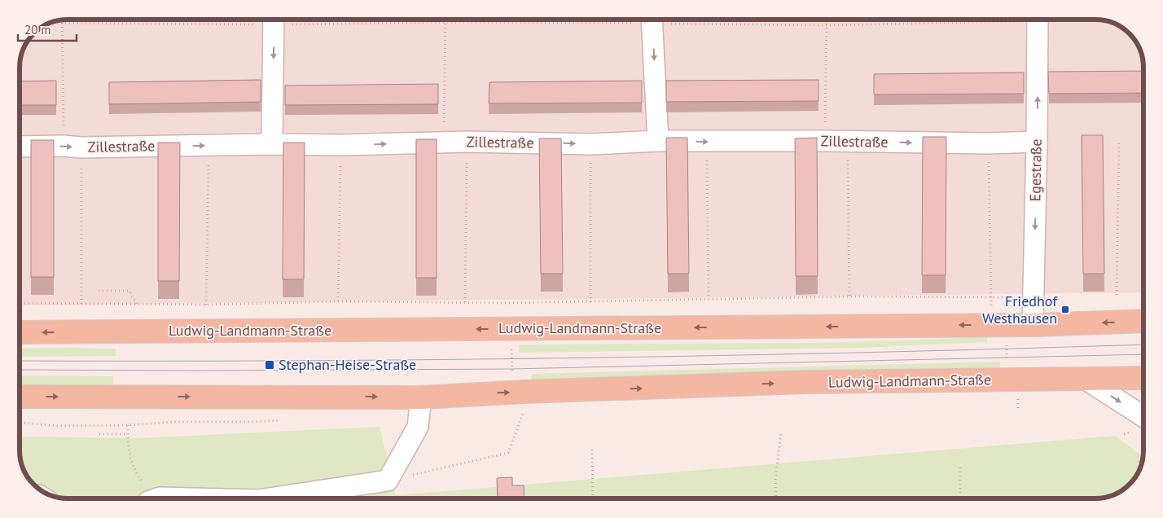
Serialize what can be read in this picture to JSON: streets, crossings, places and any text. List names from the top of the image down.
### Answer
{
  "streets": {
    "main road": ["Ludwig-Landmann-Straße"],
    "street": ["Zillestraße", "Egestraße"]
  },
  "crossings": [
    ["Zillestraße", "Egestraße"],
    ["Egestraße", "Ludwig-Landmann-Straße"]
  ],
  "one_way": ["Zillestraße"],
  "places": {
    "transit": ["Friedhof Westhausen", "Stephan-Heise-Straße"]
  },
  "scale_bar": "20 m"
}
